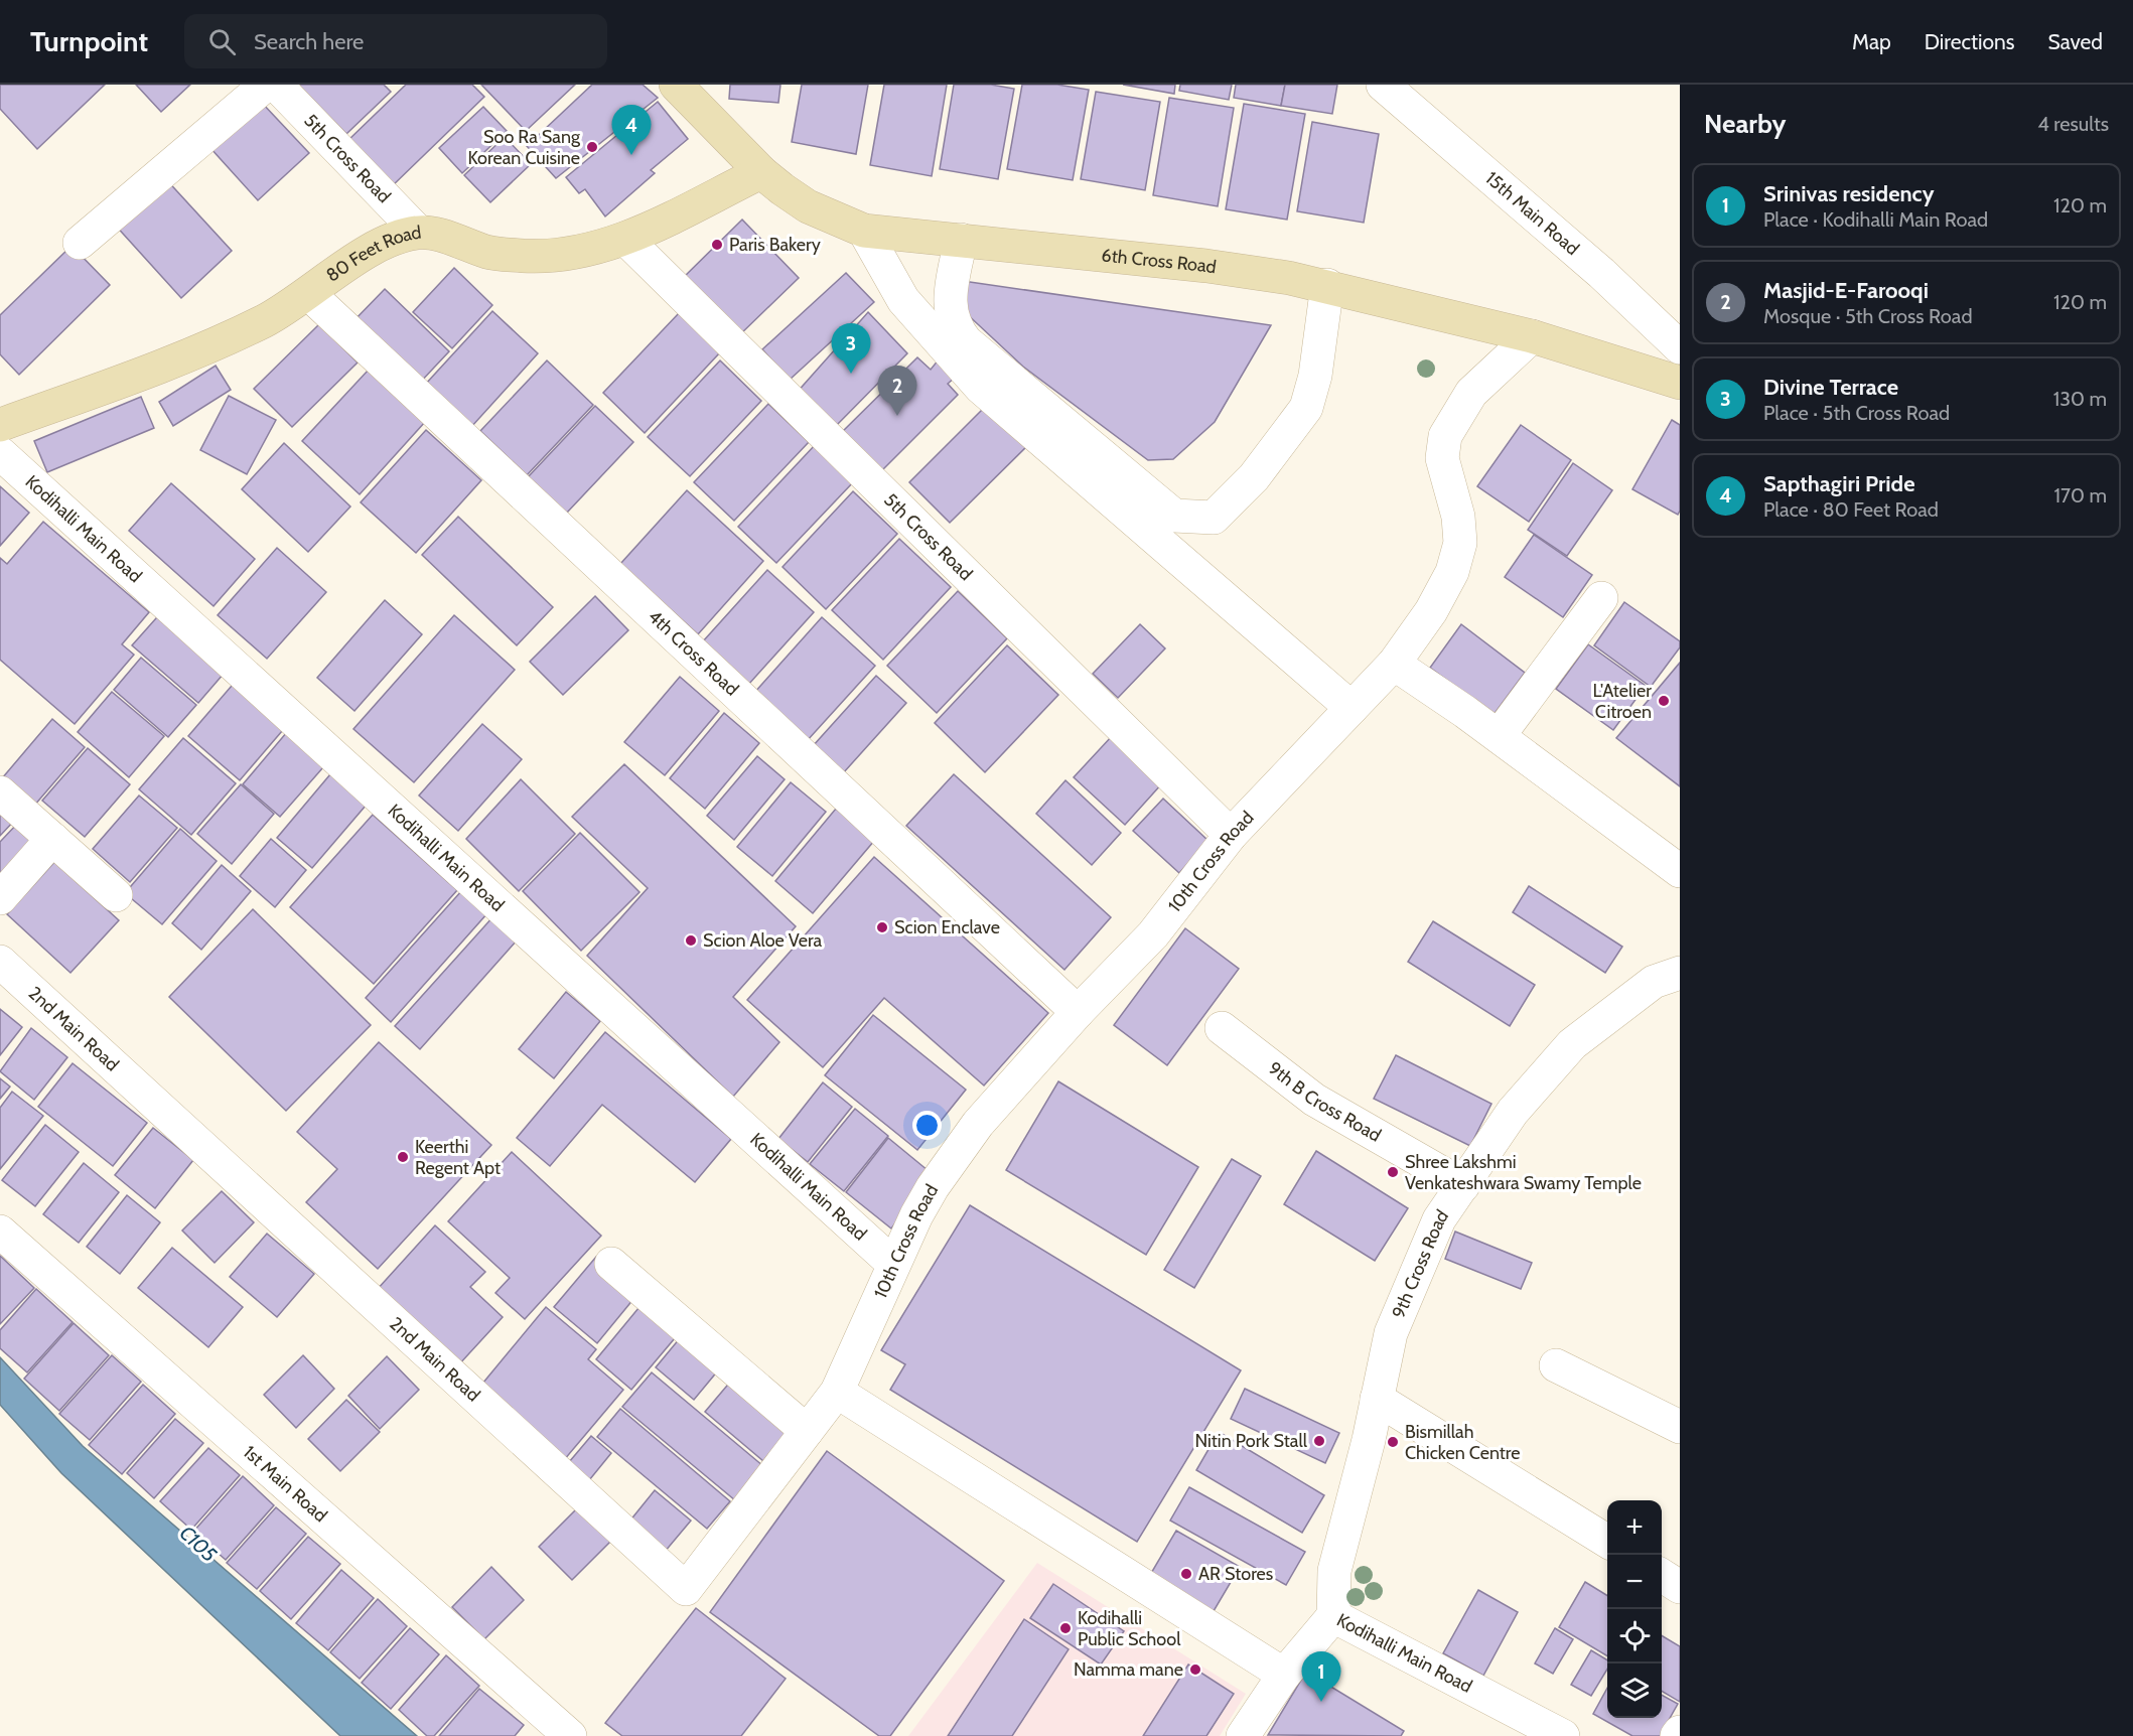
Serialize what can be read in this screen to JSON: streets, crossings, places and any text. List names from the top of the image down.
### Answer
{
  "streets": {
    "street": [
      "5th Cross Road",
      "15th Main Road",
      "80 Feet Road",
      "6th Cross Road",
      "Kodihalli Main Road",
      "4th Cross Road",
      "10th Cross Road",
      "2nd Main Road",
      "9th B Cross Road",
      "9th Cross Road",
      "1st Main Road"
    ]
  },
  "crossings": [
    ["5th Cross Road", "80 Feet Road"],
    ["5th Cross Road", "10th Cross Road"],
    ["80 Feet Road", "6th Cross Road"],
    ["80 Feet Road", "4th Cross Road"],
    ["6th Cross Road", "10th Cross Road"],
    ["Kodihalli Main Road", "10th Cross Road"],
    ["Kodihalli Main Road", "9th Cross Road"],
    ["4th Cross Road", "10th Cross Road"],
    ["10th Cross Road", "2nd Main Road"],
    ["9th B Cross Road", "9th Cross Road"]
  ],
  "water": ["C105"],
  "places": [
    "Soo Ra Sang Korean Cuisine",
    "Paris Bakery",
    "L'Atelier Citroen",
    "Scion Enclave",
    "Scion Aloe Vera",
    "Keerthi Regent Apt",
    "Shree Lakshmi Venkateshwara Swamy Temple",
    "Nitin Pork Stall",
    "Bismillah Chicken Centre",
    "AR Stores",
    "Kodihalli Public School",
    "Namma mane"
  ],
  "page": {
    "header": "Turnpoint",
    "search": "Search here",
    "nav": ["Map", "Directions", "Saved"],
    "heading": ["Nearby", "4 results"],
    "pins": [
      "4",
      "3",
      "2",
      "1"
    ],
    "list": [
      {
        "mark": "1",
        "name": "Srinivas residency",
        "note": "Place · Kodihalli Main Road",
        "value": "120 m"
      },
      {
        "mark": "2",
        "name": "Masjid-E-Farooqi",
        "note": "Mosque · 5th Cross Road",
        "value": "120 m"
      },
      {
        "mark": "3",
        "name": "Divine Terrace",
        "note": "Place · 5th Cross Road",
        "value": "130 m"
      },
      {
        "mark": "4",
        "name": "Sapthagiri Pride",
        "note": "Place · 80 Feet Road",
        "value": "170 m"
      }
    ],
    "map_buttons": ["+", "−"]
  }
}
